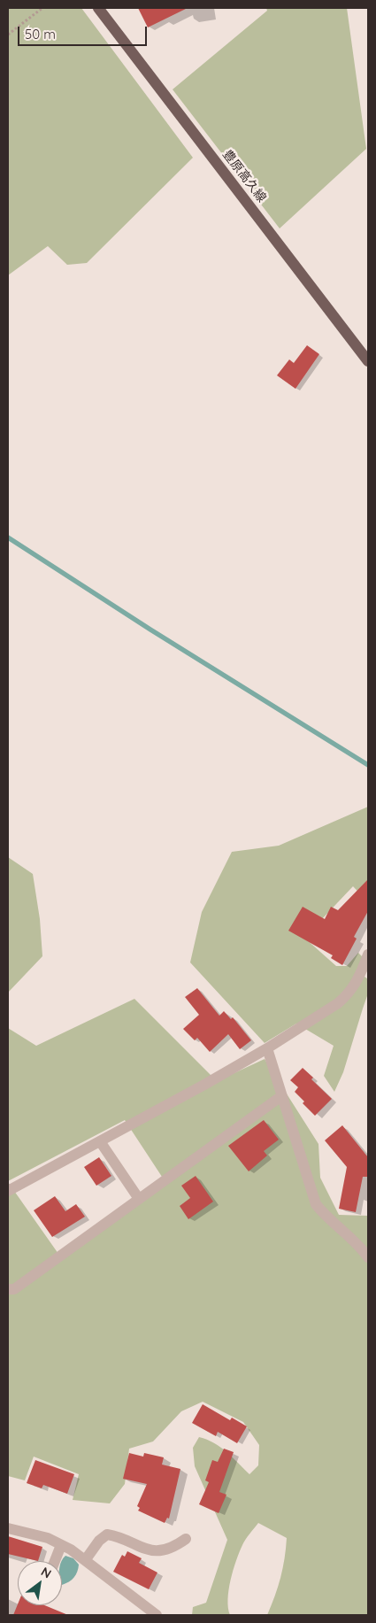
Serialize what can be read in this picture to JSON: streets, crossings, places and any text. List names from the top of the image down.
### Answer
{
  "streets": {
    "main road": ["豊原高久線"]
  },
  "scale_bar": "50 m",
  "north": "top right"
}
